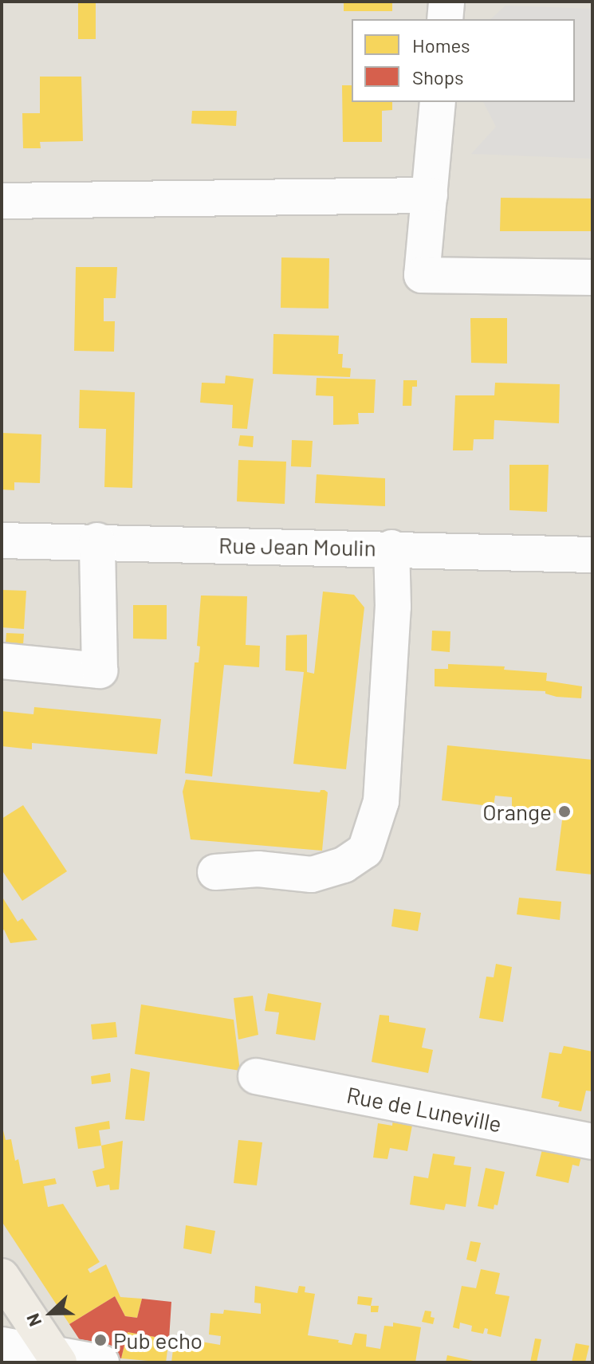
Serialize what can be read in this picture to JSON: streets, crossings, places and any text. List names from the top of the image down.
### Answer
{
  "streets": {
    "street": ["Rue Jean Moulin", "Rue de Luneville"]
  },
  "places": ["Orange", "Pub echo"],
  "legend": ["Homes", "Shops"],
  "north": "left"
}
